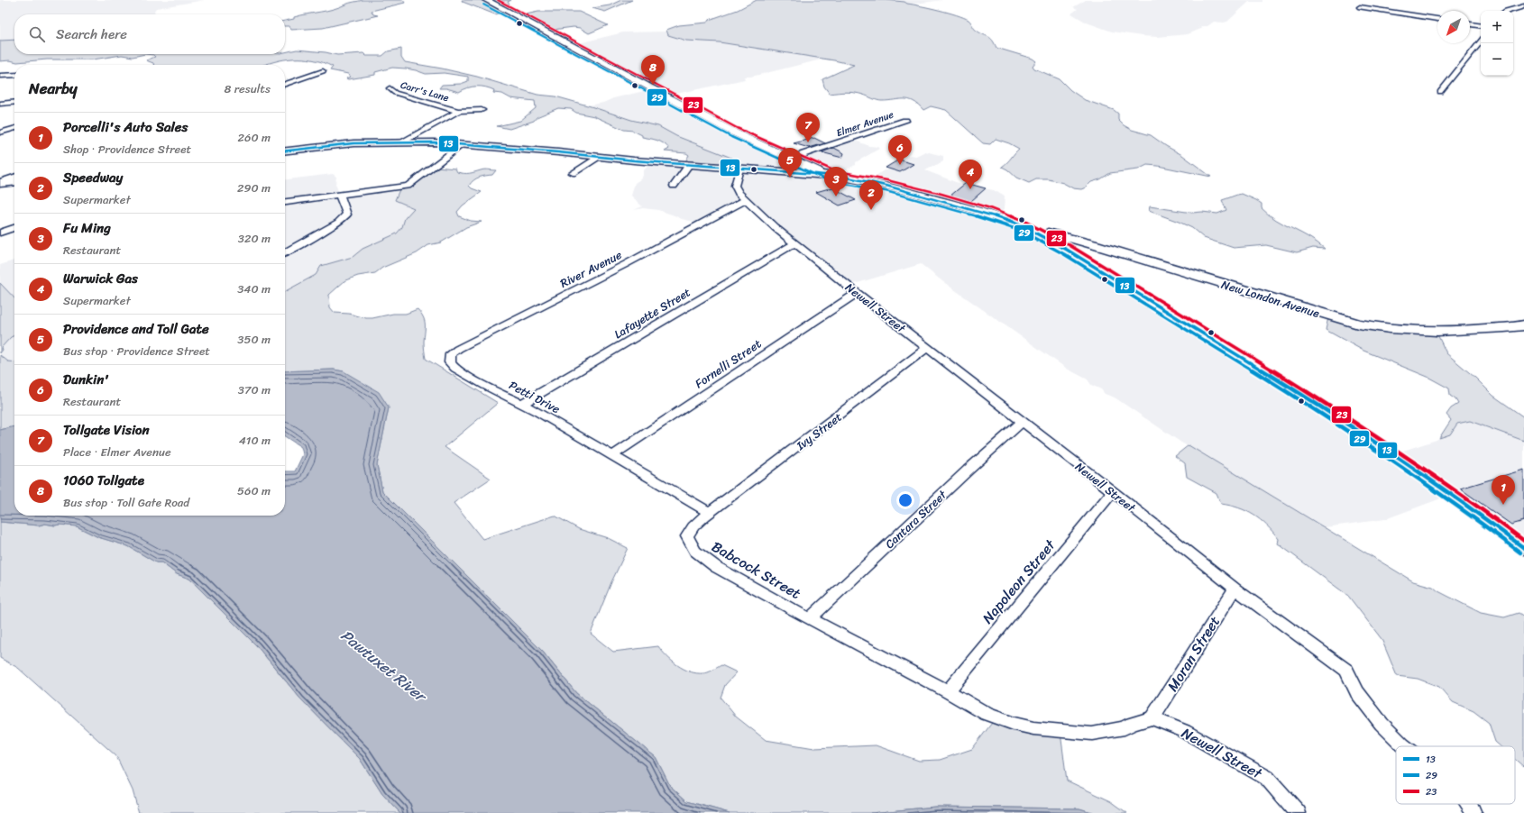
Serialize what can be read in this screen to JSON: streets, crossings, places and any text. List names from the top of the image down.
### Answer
{
  "streets": {
    "main road": ["New London Avenue"],
    "street": [
      "Carr's Lane",
      "Elmer Avenue",
      "River Avenue",
      "Newell Street",
      "Lafayette Street",
      "Fornelli Street",
      "Petti Drive",
      "Ivy Street",
      "Cantara Street",
      "Babcock Street",
      "Napoleon Street",
      "Moran Street"
    ]
  },
  "crossings": [
    ["River Avenue", "Newell Street"],
    ["River Avenue", "Petti Drive"],
    ["Newell Street", "Lafayette Street"],
    ["Newell Street", "Fornelli Street"],
    ["Newell Street", "Ivy Street"],
    ["Newell Street", "Cantara Street"],
    ["Newell Street", "Napoleon Street"],
    ["Newell Street", "Moran Street"],
    ["Lafayette Street", "Petti Drive"],
    ["Fornelli Street", "Petti Drive"],
    ["Ivy Street", "Babcock Street"],
    ["Cantara Street", "Babcock Street"],
    ["Babcock Street", "Napoleon Street"]
  ],
  "water": ["Pawtuxet River"],
  "lines": ["transit line 23", "transit line 29", "transit line 13"],
  "legend": ["13", "29", "23"],
  "north": "bottom left",
  "page": {
    "map_buttons": ["+", "−"],
    "search": "Search here",
    "pins": [
      "8",
      "7",
      "6",
      "5",
      "4",
      "3",
      "2",
      "1"
    ],
    "heading": ["Nearby", "8 results"],
    "list": [
      {
        "mark": "1",
        "name": "Porcelli's Auto Sales",
        "note": "Shop · Providence Street",
        "value": "260 m"
      },
      {
        "mark": "2",
        "name": "Speedway",
        "note": "Supermarket",
        "value": "290 m"
      },
      {
        "mark": "3",
        "name": "Fu Ming",
        "note": "Restaurant",
        "value": "320 m"
      },
      {
        "mark": "4",
        "name": "Warwick Gas",
        "note": "Supermarket",
        "value": "340 m"
      },
      {
        "mark": "5",
        "name": "Providence and Toll Gate",
        "note": "Bus stop · Providence Street",
        "value": "350 m"
      },
      {
        "mark": "6",
        "name": "Dunkin'",
        "note": "Restaurant",
        "value": "370 m"
      },
      {
        "mark": "7",
        "name": "Tollgate Vision",
        "note": "Place · Elmer Avenue",
        "value": "410 m"
      },
      {
        "mark": "8",
        "name": "1060 Tollgate",
        "note": "Bus stop · Toll Gate Road",
        "value": "560 m"
      }
    ]
  }
}
